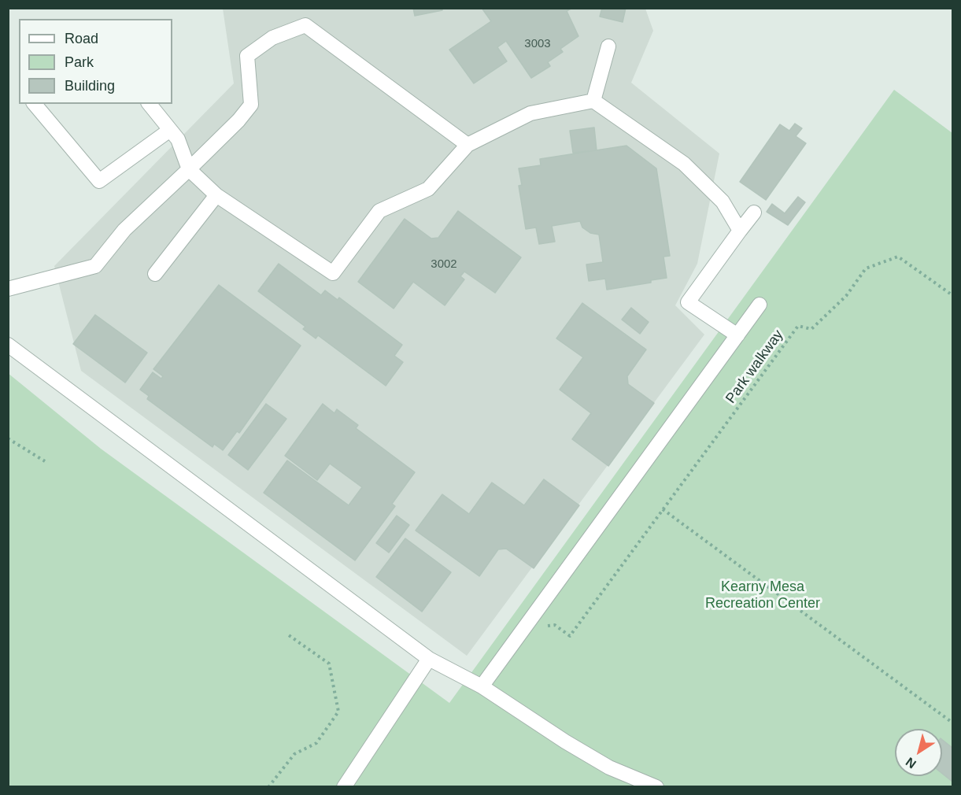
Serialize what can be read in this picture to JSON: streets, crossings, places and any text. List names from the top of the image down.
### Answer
{
  "streets": {
    "path": ["Park walkway"]
  },
  "parks": ["Kearny Mesa Recreation Center"],
  "house_numbers": ["3003", "3002"],
  "legend": ["Road", "Park", "Building"],
  "north": "bottom left"
}
